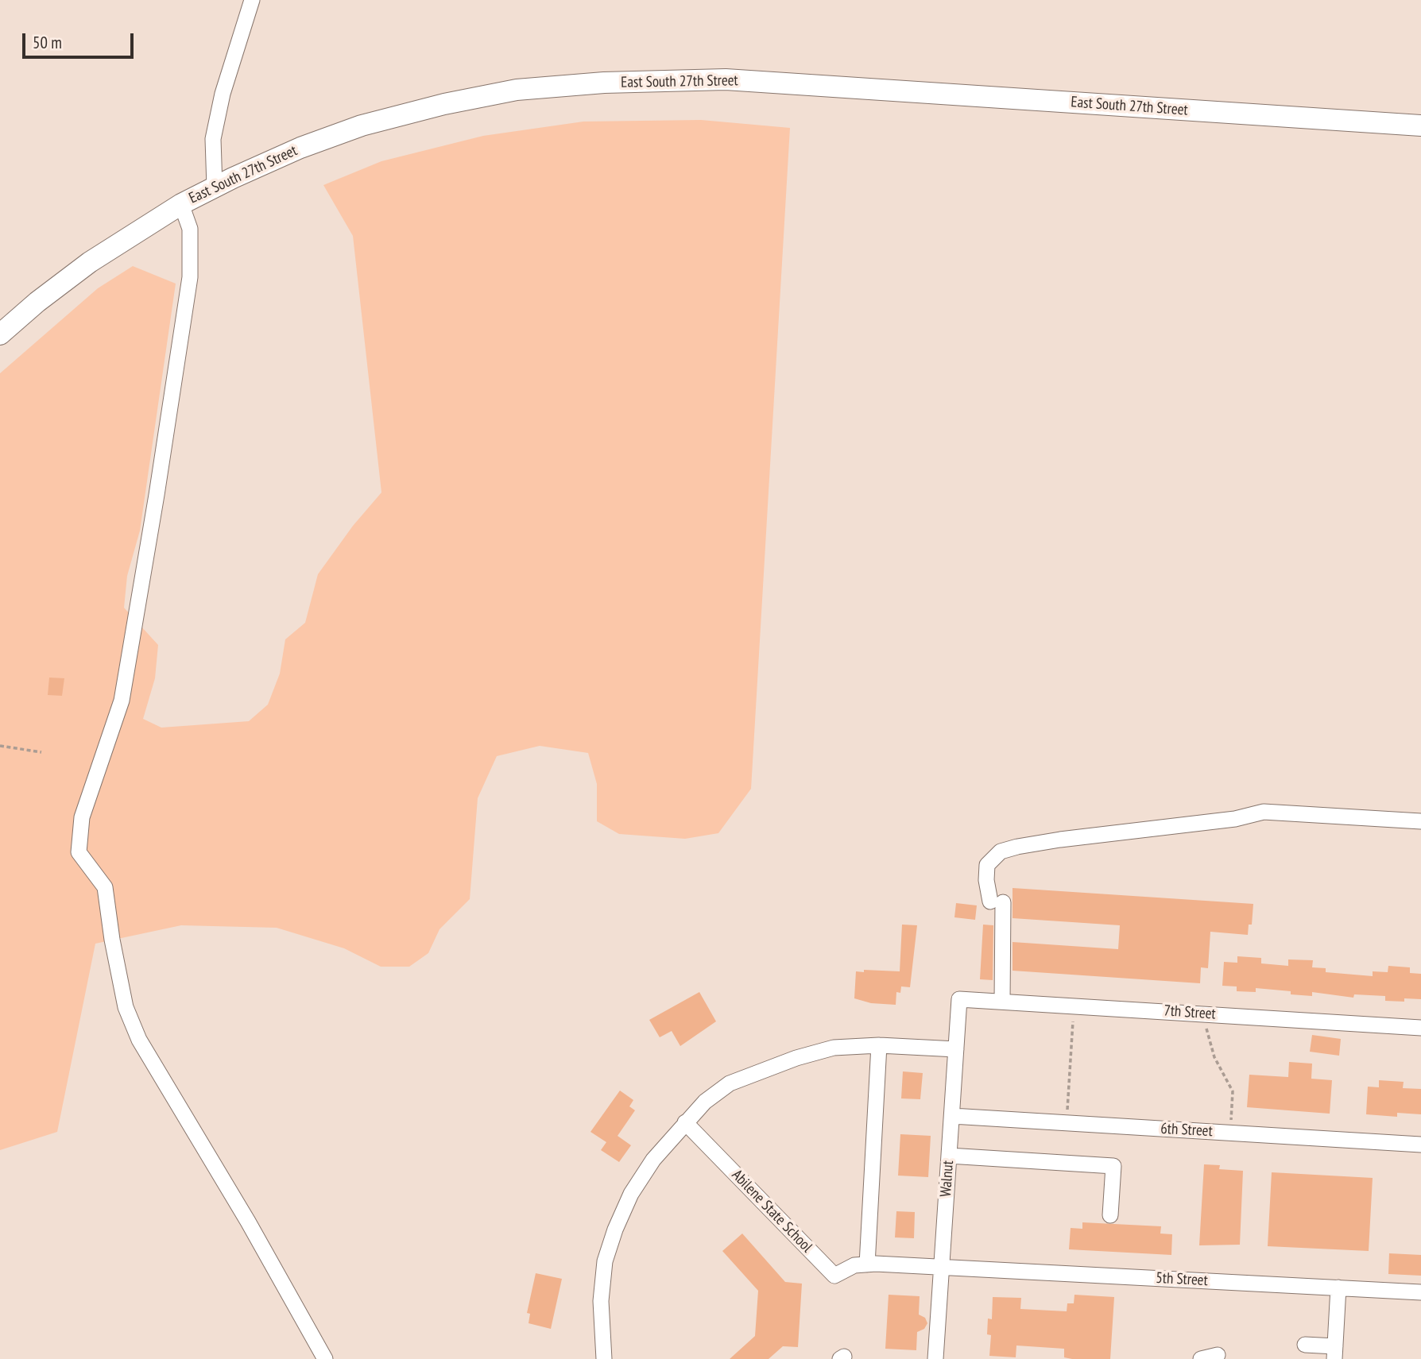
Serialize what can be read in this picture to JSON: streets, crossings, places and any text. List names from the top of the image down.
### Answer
{
  "streets": {
    "main road": ["East South 27th Street"],
    "street": [
      "7th Street",
      "6th Street",
      "Walnut",
      "Abilene State School",
      "5th Street"
    ]
  },
  "crossings": [
    ["7th Street", "Walnut"],
    ["6th Street", "Walnut"],
    ["Walnut", "5th Street"]
  ],
  "scale_bar": "50 m"
}
